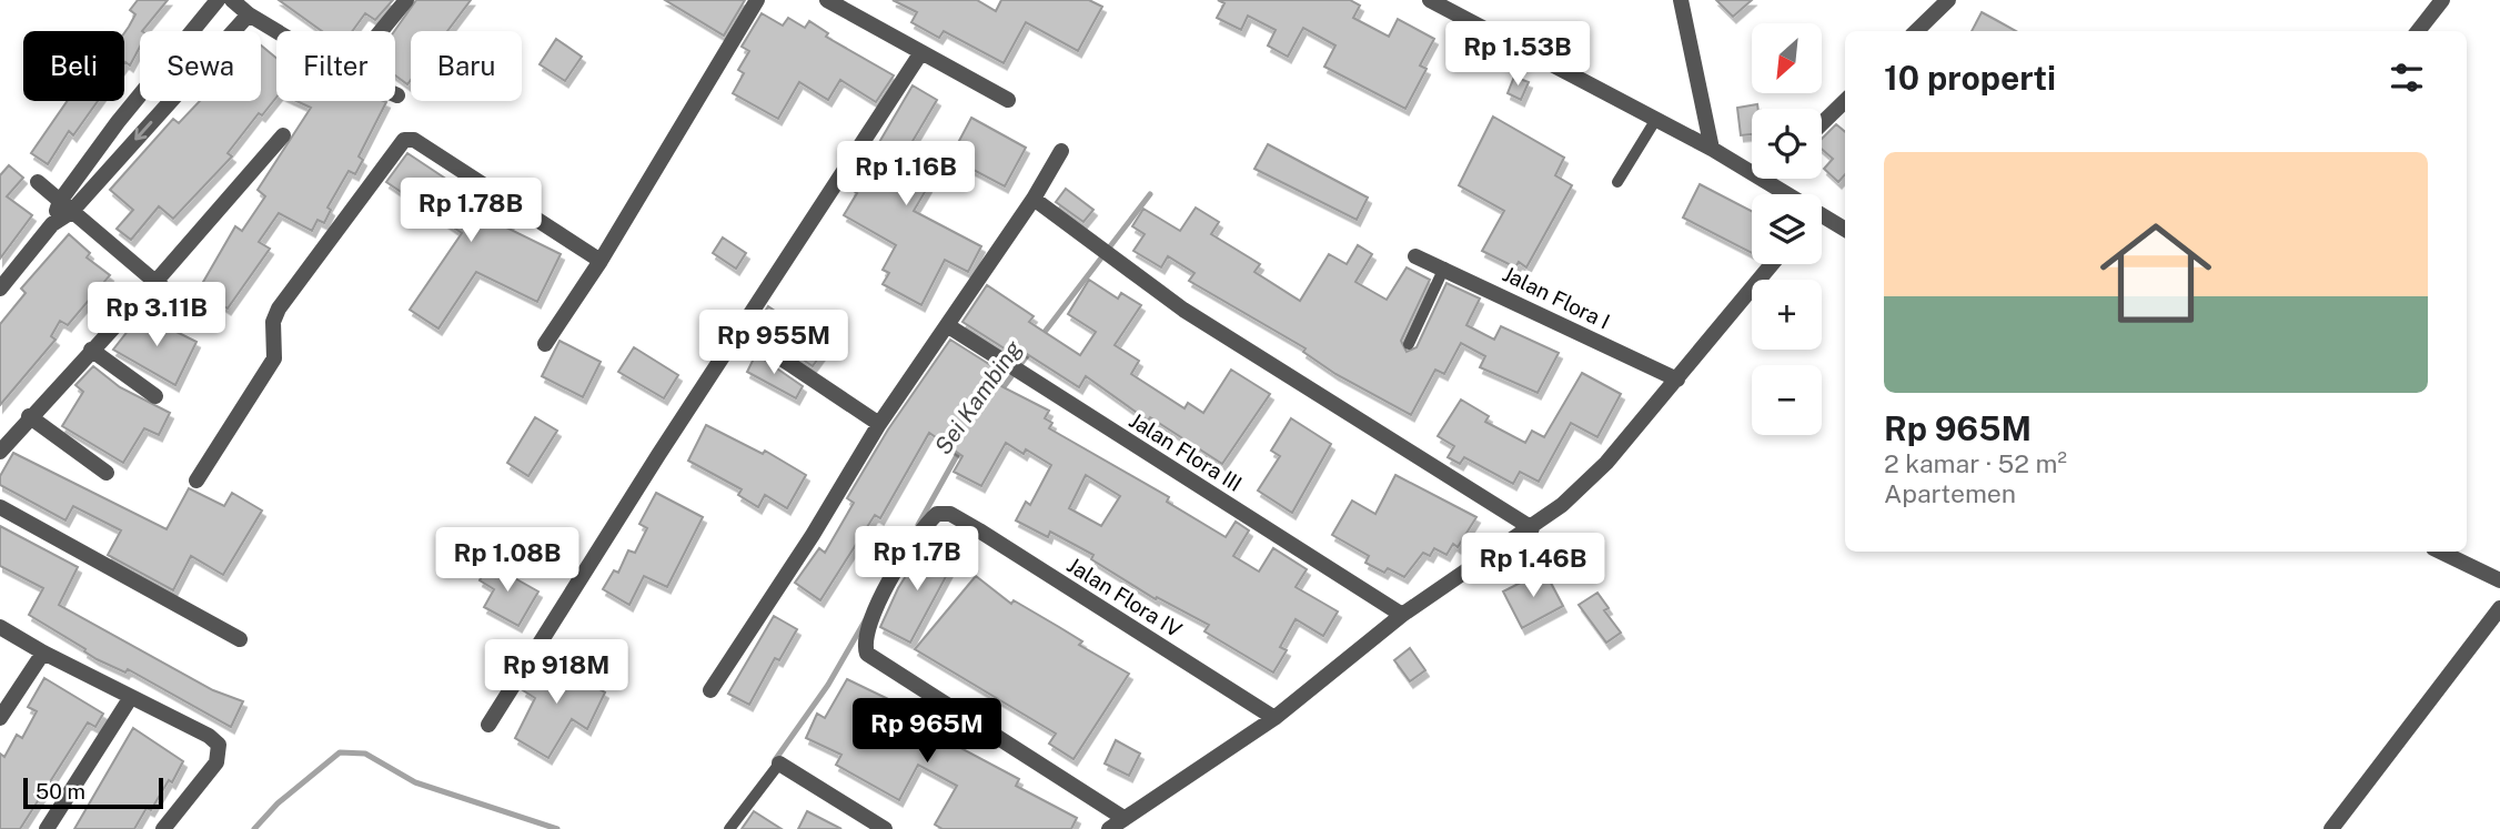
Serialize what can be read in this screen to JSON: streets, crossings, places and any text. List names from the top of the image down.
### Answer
{
  "streets": {
    "street": ["Jalan Flora I", "Jalan Flora III", "Jalan Flora IV"]
  },
  "water": ["Sei Kambing"],
  "scale_bar": "50 m",
  "north": "bottom left",
  "page": {
    "price": [
      "Rp 1.53B",
      "Rp 1.16B",
      "Rp 1.78B",
      "Rp 3.11B",
      "Rp 955M",
      "Rp 1.7B",
      "Rp 1.08B",
      "Rp 1.46B",
      "Rp 918M",
      "Rp 965M"
    ],
    "map_buttons": ["+", "−"],
    "chip": [
      "Beli",
      "Sewa",
      "Filter",
      "Baru"
    ],
    "heading": "10 properti",
    "list": [
      {
        "name": "Rp 965M",
        "note": "2 kamar · 52 m² · Apartemen"
      }
    ],
    "scale": "50 m"
  }
}
